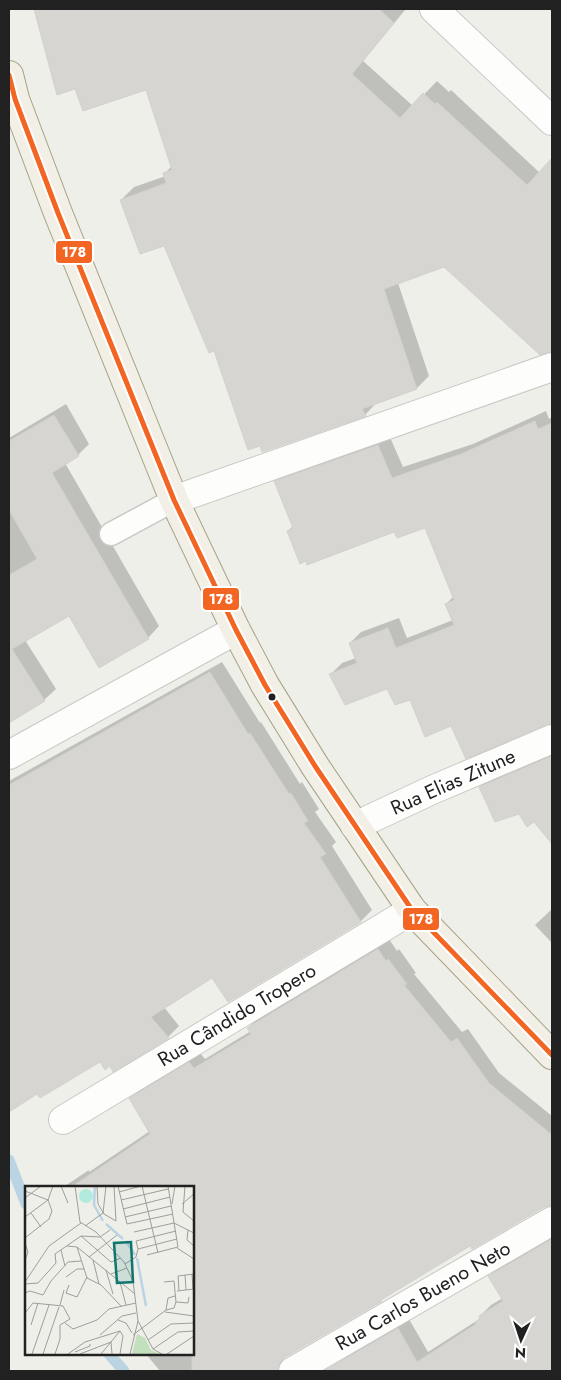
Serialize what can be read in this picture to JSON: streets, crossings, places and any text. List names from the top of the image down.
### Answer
{
  "streets": {
    "street": ["Rua Elias Zitune", "Rua Cândido Tropero", "Rua Carlos Bueno Neto"]
  },
  "lines": ["transit line 178"],
  "north": "bottom"
}
